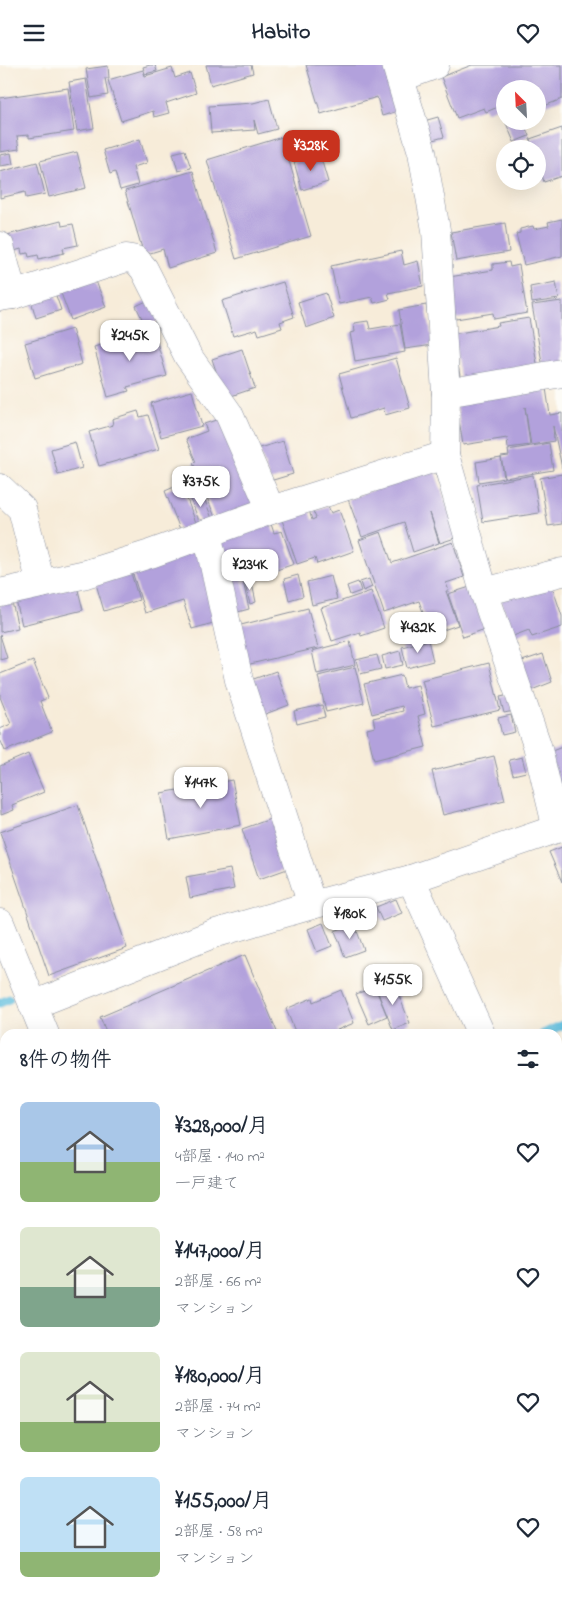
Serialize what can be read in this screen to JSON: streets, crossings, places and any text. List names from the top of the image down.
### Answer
{
  "north": "top left",
  "page": {
    "header": "Habito",
    "price": [
      "¥328K",
      "¥245K",
      "¥375K",
      "¥234K",
      "¥432K",
      "¥147K",
      "¥180K",
      "¥155K"
    ],
    "heading": "8件の物件",
    "list": [
      {
        "name": "¥328,000/月",
        "note": "4部屋 · 140 m² · 一戸建て"
      },
      {
        "name": "¥147,000/月",
        "note": "2部屋 · 66 m² · マンション"
      },
      {
        "name": "¥180,000/月",
        "note": "2部屋 · 74 m² · マンション"
      },
      {
        "name": "¥155,000/月",
        "note": "2部屋 · 58 m² · マンション"
      }
    ]
  }
}
